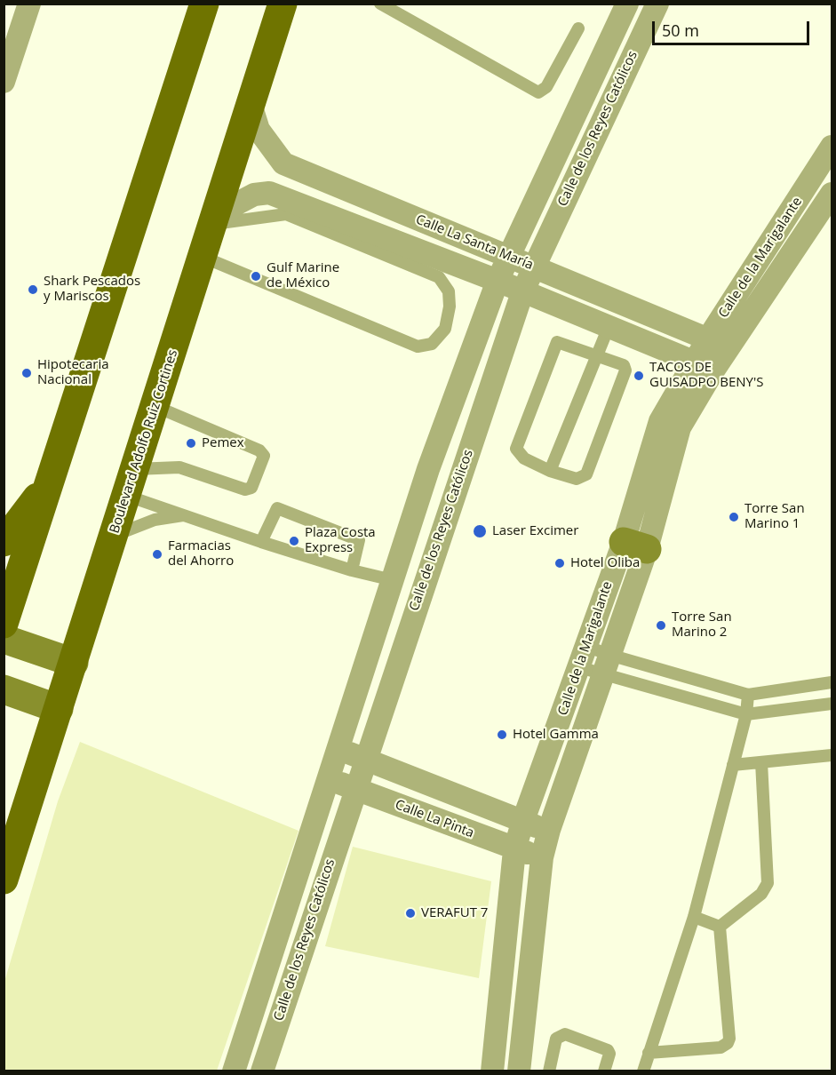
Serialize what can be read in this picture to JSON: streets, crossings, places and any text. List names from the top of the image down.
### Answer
{
  "streets": {
    "main road": ["Boulevard Adolfo Ruiz Cortines"],
    "street": [
      "Calle de los Reyes Católicos",
      "Calle La Santa María",
      "Calle de la Marigalante",
      "Calle La Pinta"
    ]
  },
  "crossings": [
    ["Calle de los Reyes Católicos", "Calle La Santa María"],
    ["Calle de los Reyes Católicos", "Calle La Pinta"],
    ["Calle La Santa María", "Calle de la Marigalante"],
    ["Calle La Santa María", "Boulevard Adolfo Ruiz Cortines"],
    ["Calle de la Marigalante", "Calle La Pinta"]
  ],
  "places": [
    "Gulf Marine de México",
    "Shark Pescados y Mariscos",
    "Hipotecaria Nacional",
    "TACOS DE GUISADPO BENY'S",
    "Pemex",
    "Torre San Marino 1",
    "Laser Excimer",
    "Plaza Costa Express",
    "Farmacias del Ahorro",
    "Hotel Oliba",
    "Torre San Marino 2",
    "Hotel Gamma",
    "VERAFUT 7"
  ],
  "scale_bar": "50 m"
}
